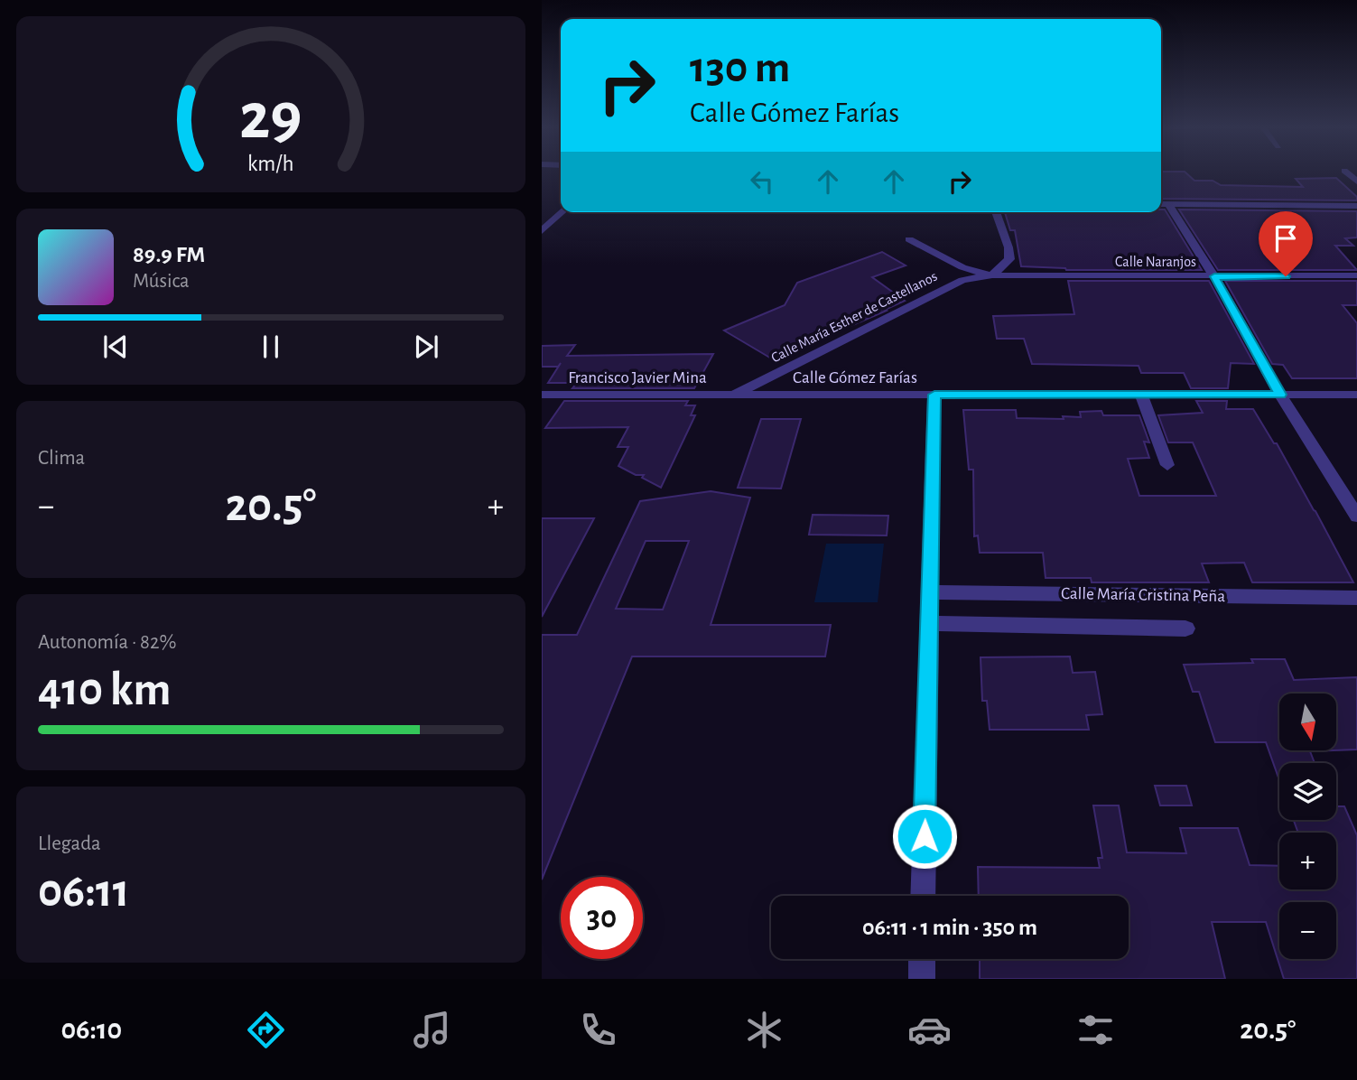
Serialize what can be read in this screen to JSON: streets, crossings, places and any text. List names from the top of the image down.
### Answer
{
  "streets": {
    "street": [
      "Calle Naranjos",
      "Calle María Esther de Castellanos",
      "Francisco Javier Mina",
      "Calle Gómez Farías",
      "Calle María Cristina Peña"
    ]
  },
  "crossings": [
    ["Calle Naranjos", "Calle María Esther de Castellanos"],
    ["Calle María Esther de Castellanos", "Francisco Javier Mina"],
    ["Calle María Esther de Castellanos", "Calle Gómez Farías"],
    ["Francisco Javier Mina", "Calle Gómez Farías"]
  ],
  "north": "bottom",
  "page": {
    "turn": ["130 m", "Calle Gómez Farías"],
    "song": ["89.9 FM", "Música"],
    "tile": [
      "Clima",
      ["Autonomía · 82%", "410 km"],
      ["Llegada", "06:11"]
    ],
    "heat": ["−", "20.5°", "+"],
    "map_buttons": ["+", "−"],
    "limit": "30",
    "trip": "06:11 · 1 min · 350 m",
    "tabs": ["06:10", "20.5°"],
    "gauge": ["29", "km/h"]
  }
}
